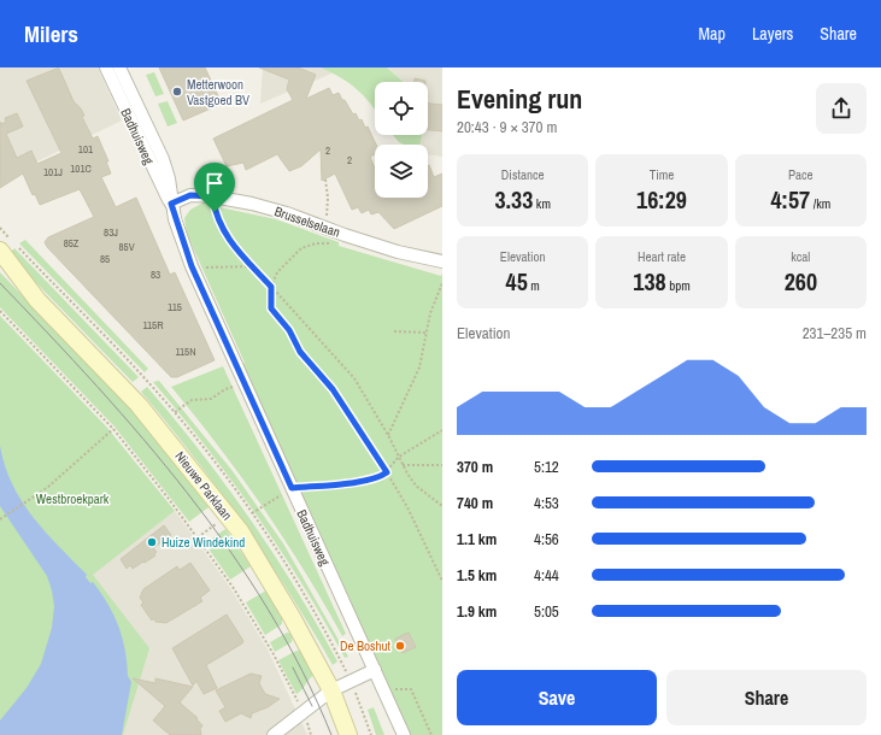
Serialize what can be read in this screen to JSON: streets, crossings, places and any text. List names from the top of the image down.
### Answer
{
  "streets": {
    "main road": ["Nieuwe Parklaan"],
    "street": ["Badhuisweg", "Brusselselaan"]
  },
  "crossings": [
    ["Badhuisweg", "Brusselselaan"]
  ],
  "parks": ["Westbroekpark"],
  "places": ["Metterwoon Vastgoed BV", "Huize Windekind", "De Boshut"],
  "house_numbers": [
    "101",
    "2",
    "2",
    "101C",
    "101J",
    "83J",
    "85Z",
    "85V",
    "85",
    "83",
    "115",
    "115R",
    "115N"
  ],
  "page": {
    "header": "Milers",
    "nav": ["Map", "Layers", "Share"],
    "heading": ["Evening run", "20:43 · 9 × 370 m"],
    "stats": [
      ["Distance", "3.33 km"],
      ["Time", "16:29"],
      ["Pace", "4:57 /km"],
      ["Elevation", "45 m"],
      ["Heart rate", "138 bpm"],
      ["kcal", "260"]
    ],
    "chart": ["Elevation", "231–235 m"],
    "list": [
      {
        "name": "370 m",
        "note": "5:12"
      },
      {
        "name": "740 m",
        "note": "4:53"
      },
      {
        "name": "1.1 km",
        "note": "4:56"
      },
      {
        "name": "1.5 km",
        "note": "4:44"
      },
      {
        "name": "1.9 km",
        "note": "5:05"
      }
    ],
    "buttons": ["Save", "Share"]
  }
}
